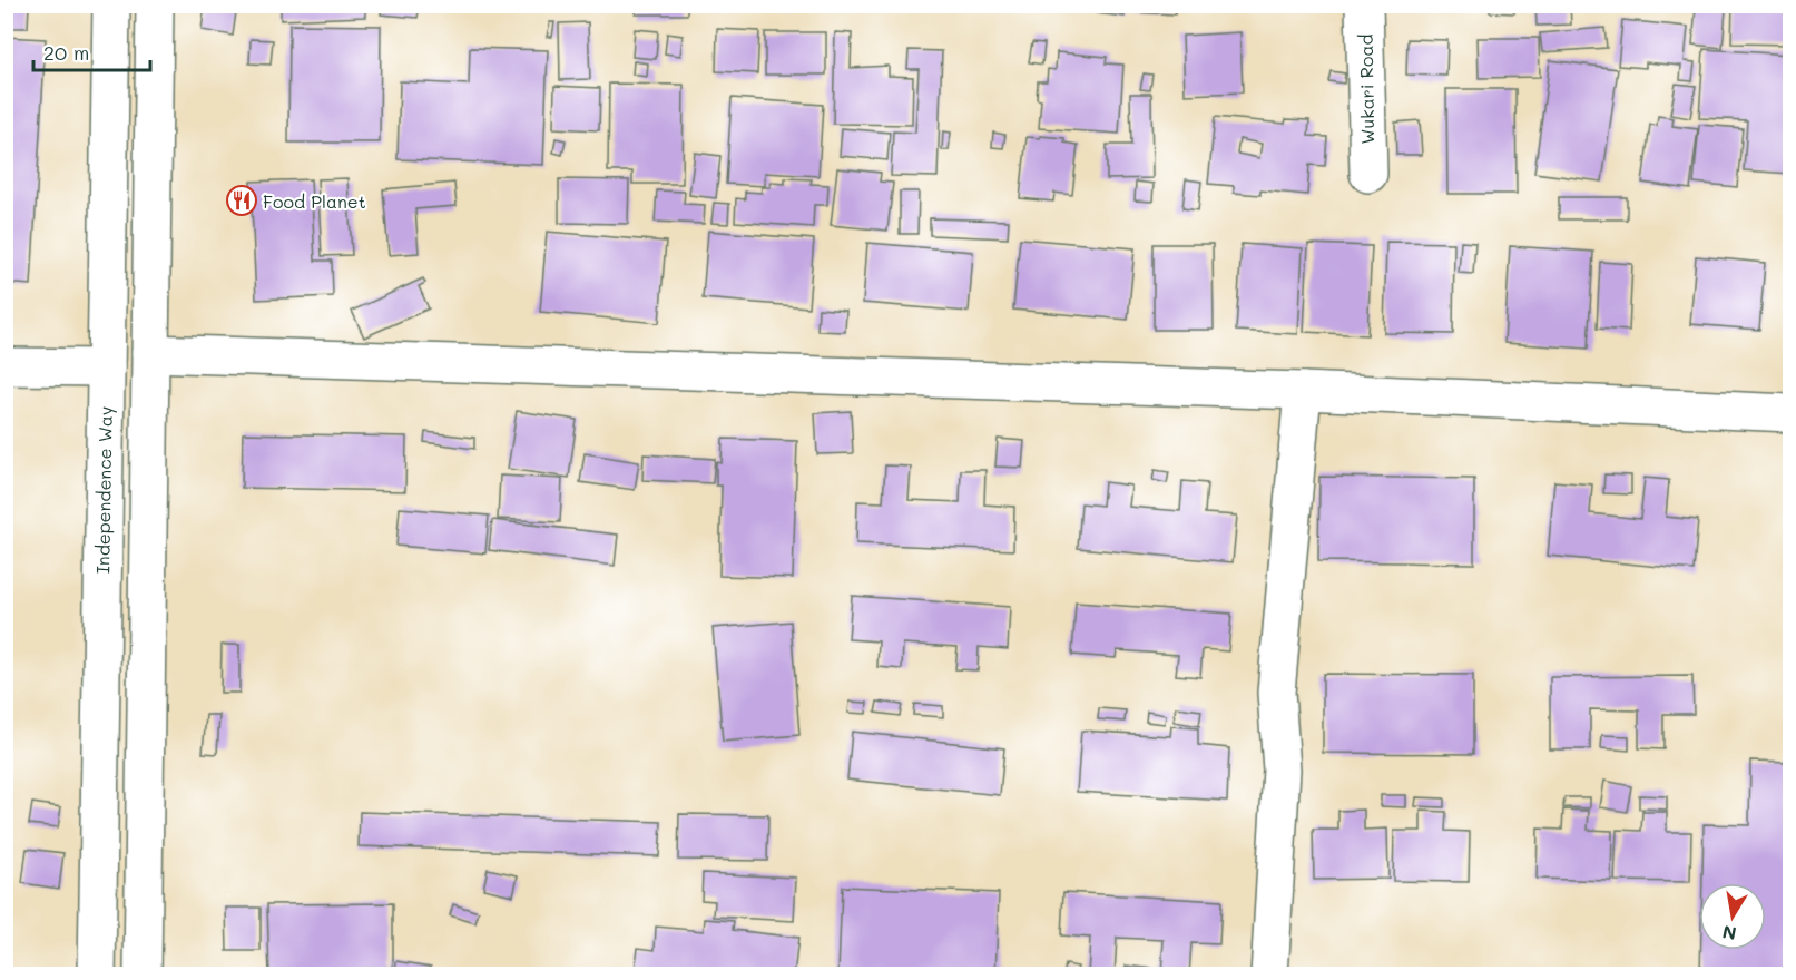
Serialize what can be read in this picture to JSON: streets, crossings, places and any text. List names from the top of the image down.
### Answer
{
  "streets": {
    "street": ["Wukari Road", "Independence Way"]
  },
  "places": {
    "restaurant": ["Food Planet"]
  },
  "scale_bar": "20 m",
  "north": "bottom"
}
